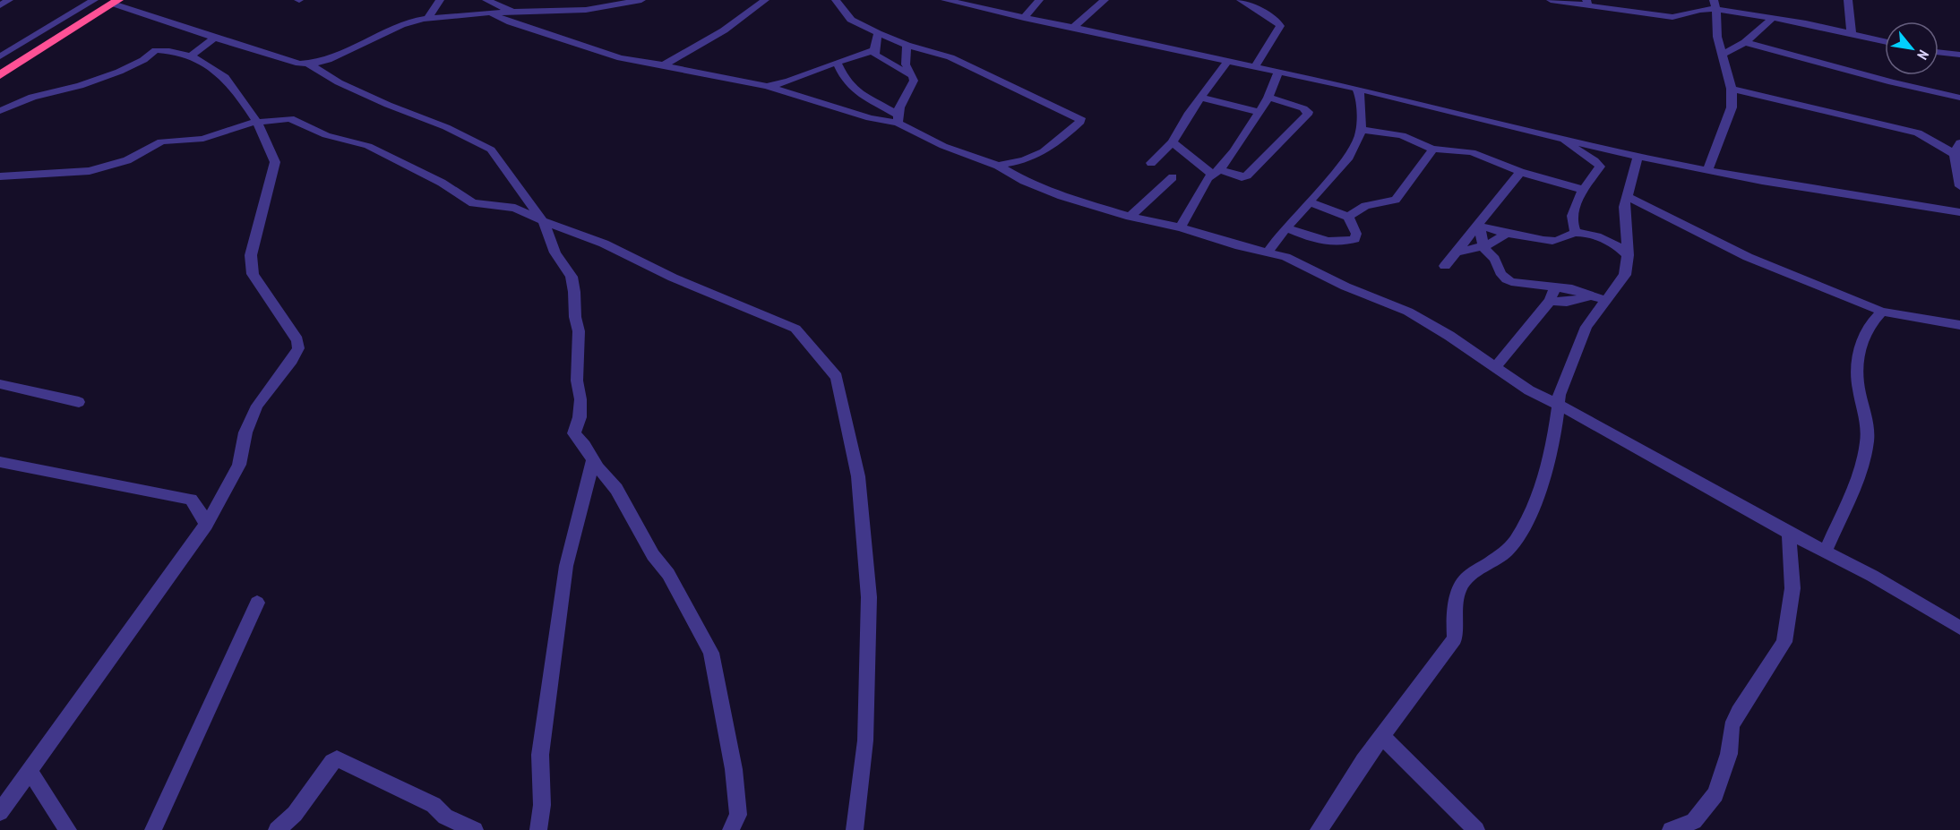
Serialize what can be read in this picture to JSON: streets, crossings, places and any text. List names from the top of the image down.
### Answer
{
  "north": "bottom right"
}
